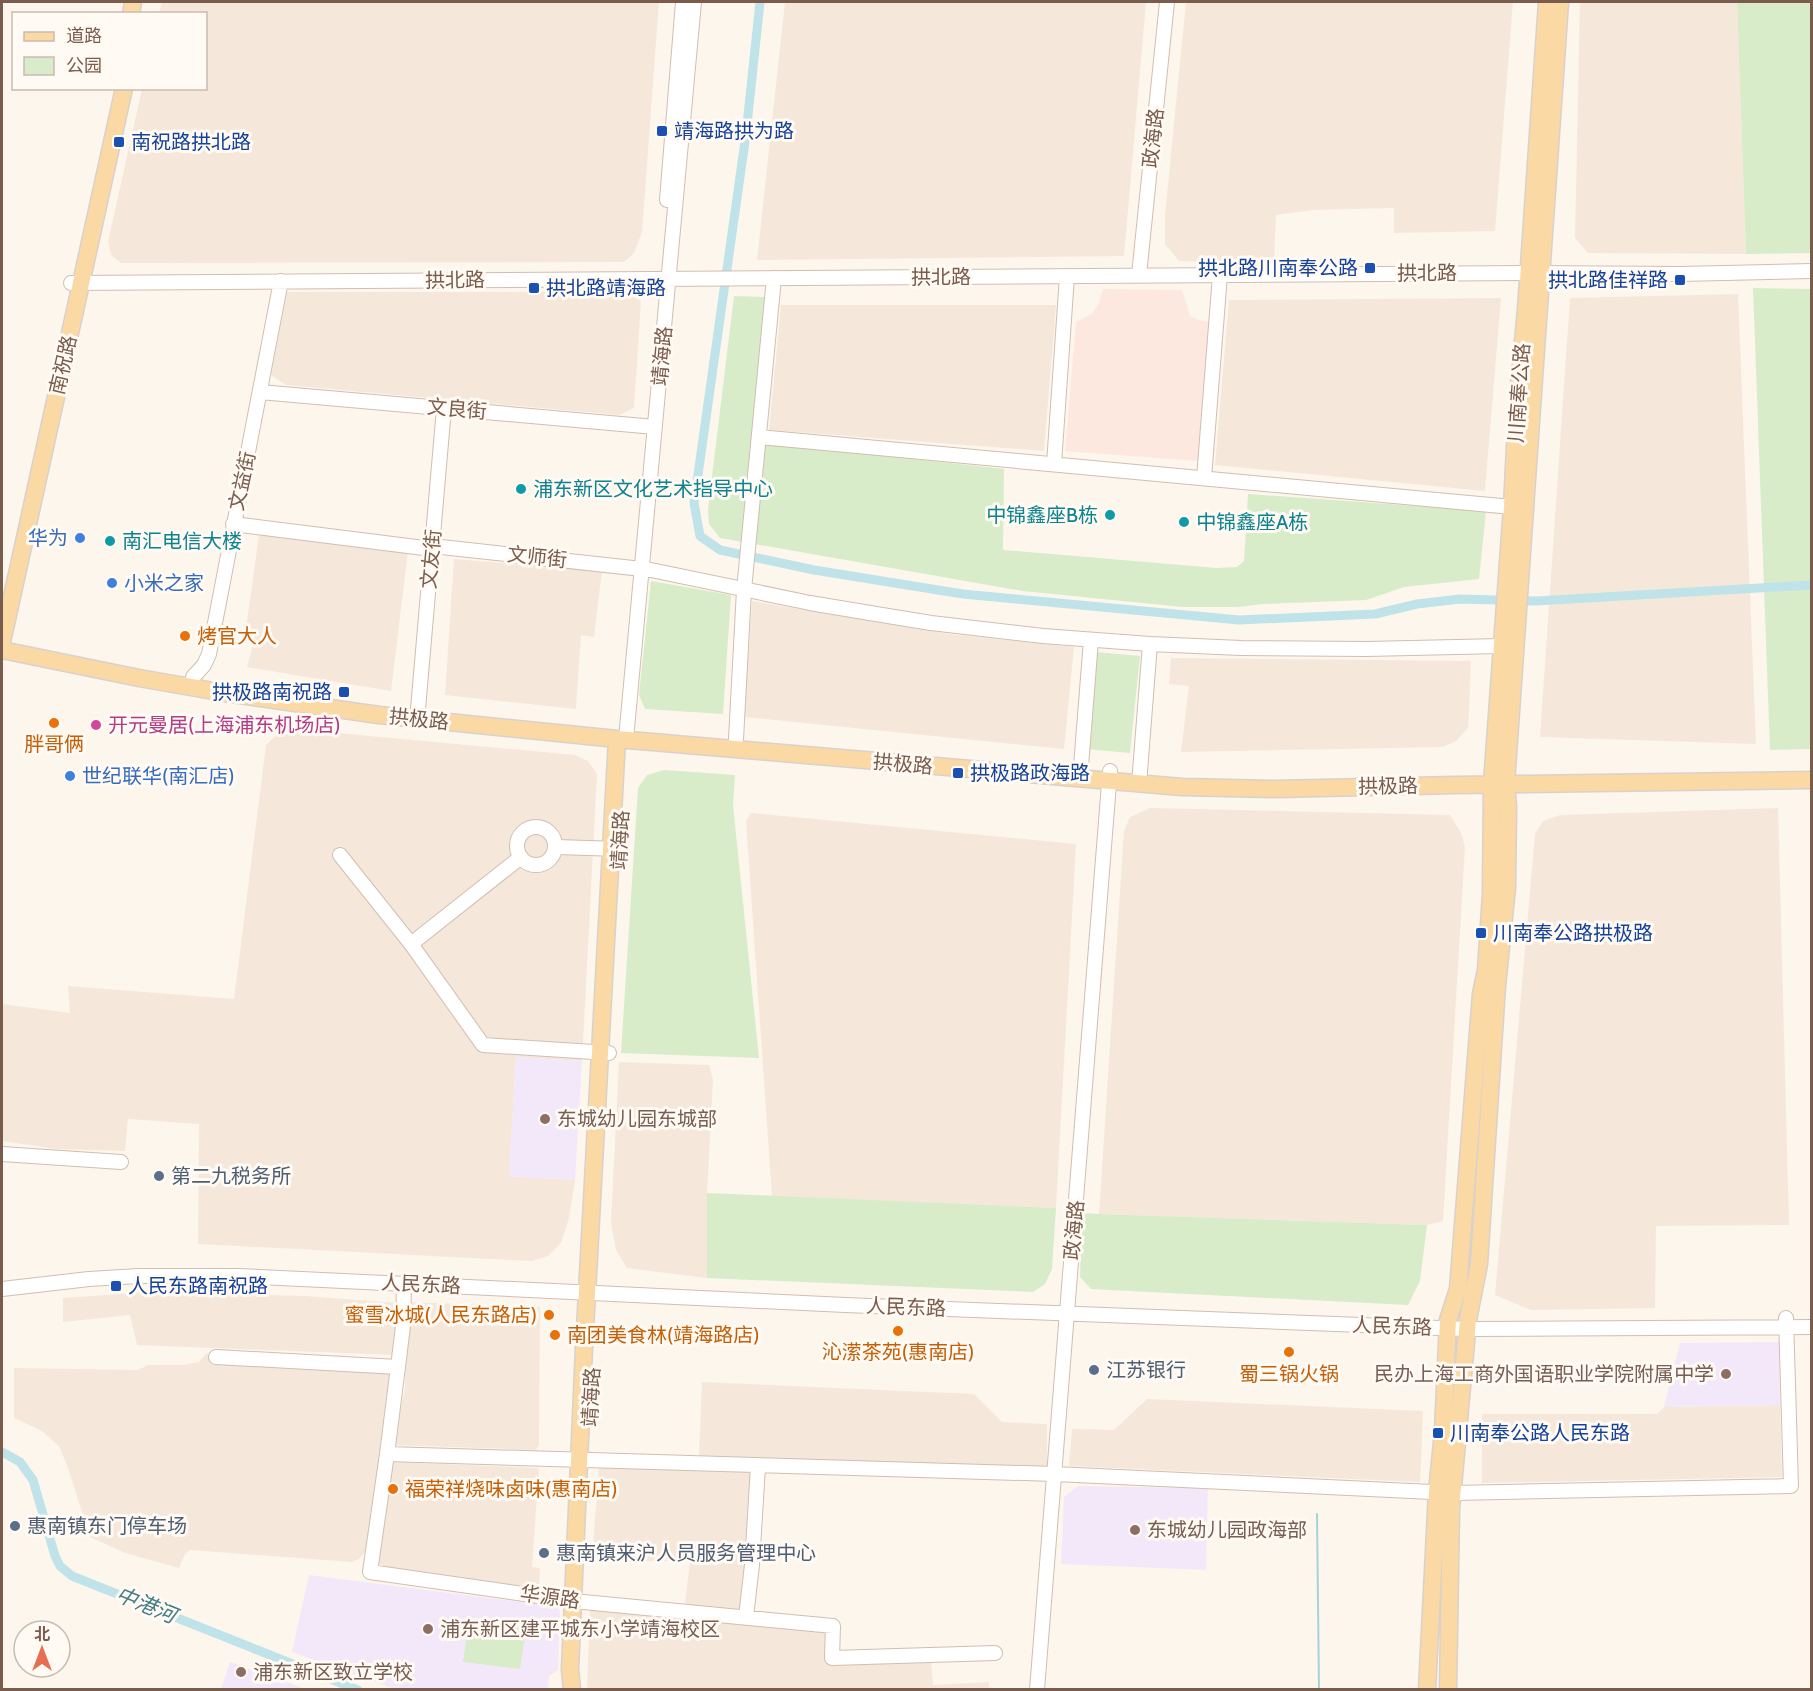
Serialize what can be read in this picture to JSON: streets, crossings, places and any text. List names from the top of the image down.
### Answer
{
  "streets": {
    "main road": [
      "靖海路",
      "南祝路",
      "川南奉公路",
      "拱极路"
    ],
    "street": [
      "政海路",
      "拱北路",
      "文良街",
      "文益街",
      "文师街",
      "文友街",
      "人民东路",
      "华源路"
    ]
  },
  "crossings": [
    ["政海路", "拱北路"],
    ["政海路", "拱极路"],
    ["政海路", "人民东路"],
    ["拱北路", "靖海路"],
    ["拱北路", "南祝路"],
    ["拱北路", "川南奉公路"],
    ["拱北路", "文益街"],
    ["靖海路", "文良街"],
    ["靖海路", "文师街"],
    ["靖海路", "拱极路"],
    ["靖海路", "人民东路"],
    ["靖海路", "华源路"],
    ["南祝路", "拱极路"],
    ["川南奉公路", "文师街"],
    ["川南奉公路", "拱极路"],
    ["文良街", "文益街"],
    ["文良街", "文友街"],
    ["文益街", "文师街"],
    ["文益街", "拱极路"],
    ["文师街", "文友街"],
    ["文友街", "拱极路"]
  ],
  "water": ["中港河"],
  "places": {
    "transit": [
      "靖海路拱为路",
      "南祝路拱北路",
      "拱北路川南奉公路",
      "拱北路佳祥路",
      "拱北路靖海路",
      "拱极路南祝路",
      "拱极路政海路",
      "川南奉公路拱极路",
      "人民东路南祝路",
      "川南奉公路人民东路"
    ],
    "other": [
      "浦东新区文化艺术指导中心",
      "中锦鑫座B栋",
      "中锦鑫座A栋",
      "华为",
      "南汇电信大楼",
      "小米之家",
      "烤官大人",
      "胖哥俩",
      "开元曼居(上海浦东机场店)",
      "世纪联华(南汇店)",
      "东城幼儿园东城部",
      "第二九税务所",
      "蜜雪冰城(人民东路店)",
      "沁潆茶苑(惠南店)",
      "南团美食林(靖海路店)",
      "蜀三锅火锅",
      "江苏银行",
      "民办上海工商外国语职业学院附属中学",
      "福荣祥烧味卤味(惠南店)",
      "惠南镇东门停车场",
      "东城幼儿园政海部",
      "惠南镇来沪人员服务管理中心",
      "浦东新区建平城东小学靖海校区",
      "浦东新区致立学校"
    ]
  },
  "legend": ["道路", "公园"],
  "north": "top"
}
